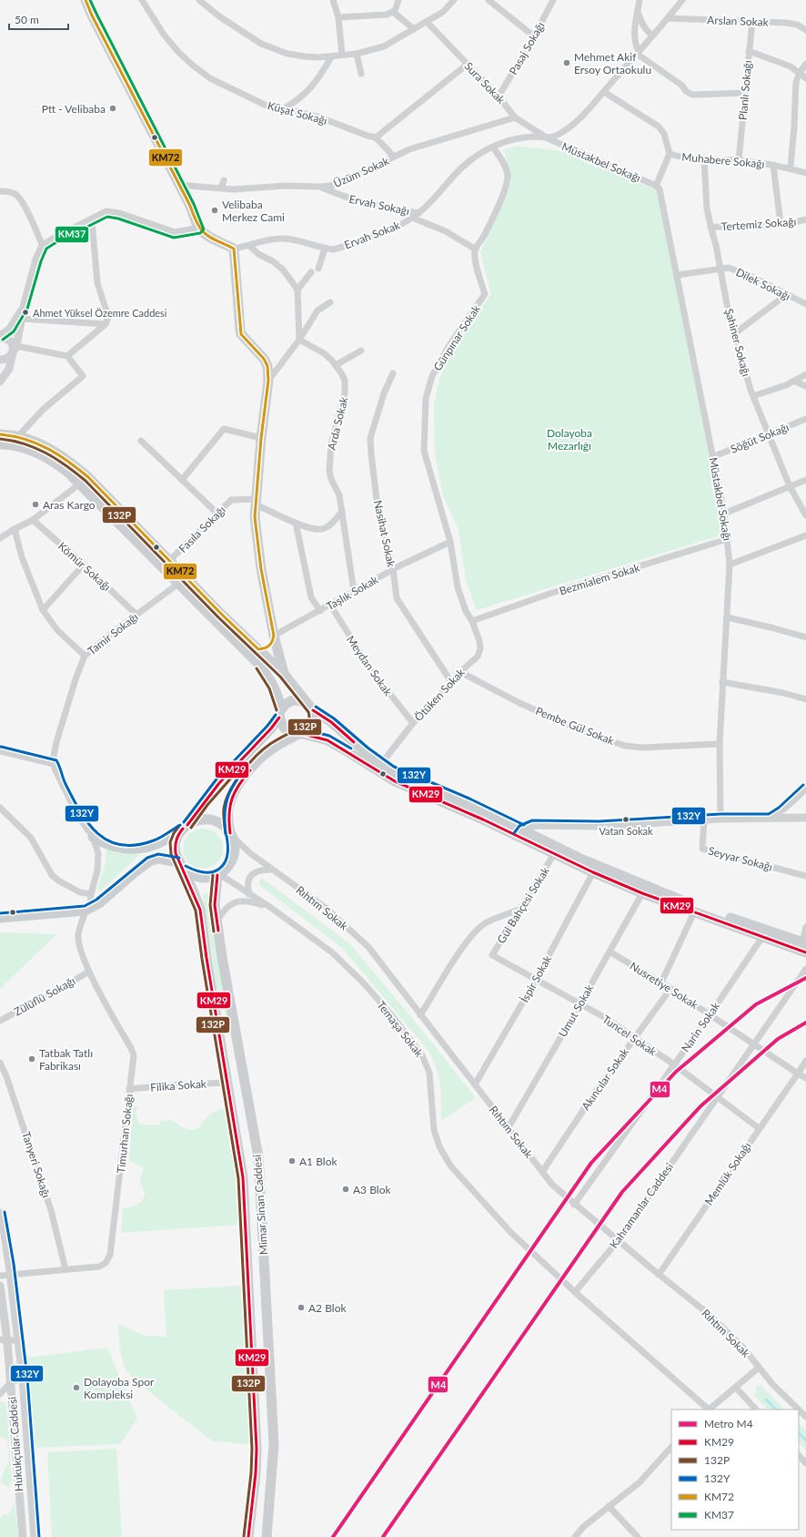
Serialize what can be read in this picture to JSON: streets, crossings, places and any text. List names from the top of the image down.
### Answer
{
  "streets": {
    "main road": ["Mimar Sinan Caddesi"],
    "street": [
      "Arslan Sokak",
      "Pasaj Sokağı",
      "Sura Sokak",
      "Planlı Sokağı",
      "Küşat Sokağı",
      "Muhabere Sokağı",
      "Müstakbel Sokağı",
      "Üzüm Sokak",
      "Ervah Sokağı",
      "Tertemiz Sokağı",
      "Ervah Sokak",
      "Dilek Sokağı",
      "Günpınar Sokak",
      "Şahiner Sokağı",
      "Arda Sokak",
      "Söğüt Sokağı",
      "Fasıla Sokağı",
      "Nasihat Sokak",
      "Kömür Sokağı",
      "Bezmialem Sokak",
      "Taşlık Sokak",
      "Tamir Sokağı",
      "Meydan Sokak",
      "Ötüken Sokak",
      "Pembe Gül Sokak",
      "Seyyar Sokağı",
      "Gül Bahçesi Sokak",
      "Rıhtım Sokak",
      "İspir Sokak",
      "Nusretiye Sokak",
      "Zülüflü Sokağı",
      "Umut Sokak",
      "Narin Sokak",
      "Temaşa Sokak",
      "Tuncel Sokak",
      "Akıncılar Sokak",
      "Filika Sokak",
      "Timurhan Sokağı",
      "Tanyeri Sokağı",
      "Memlük Sokağı",
      "Kahramanlar Caddesi",
      "Hukukçular Caddesi"
    ]
  },
  "crossings": [
    ["Arslan Sokak", "Planlı Sokağı"],
    ["Pasaj Sokağı", "Sura Sokak"],
    ["Sura Sokak", "Müstakbel Sokağı"],
    ["Sura Sokak", "Üzüm Sokak"],
    ["Sura Sokak", "Ervah Sokak"],
    ["Planlı Sokağı", "Muhabere Sokağı"],
    ["Muhabere Sokağı", "Şahiner Sokağı"],
    ["Müstakbel Sokağı", "Ervah Sokak"],
    ["Müstakbel Sokağı", "Dilek Sokağı"],
    ["Müstakbel Sokağı", "Söğüt Sokağı"],
    ["Müstakbel Sokağı", "Bezmialem Sokak"],
    ["Müstakbel Sokağı", "Pembe Gül Sokak"],
    ["Üzüm Sokak", "Ervah Sokağı"],
    ["Ervah Sokağı", "Ervah Sokak"],
    ["Tertemiz Sokağı", "Şahiner Sokağı"],
    ["Dilek Sokağı", "Şahiner Sokağı"],
    ["Günpınar Sokak", "Bezmialem Sokak"],
    ["Günpınar Sokak", "Taşlık Sokak"],
    ["Günpınar Sokak", "Ötüken Sokak"],
    ["Şahiner Sokağı", "Söğüt Sokağı"],
    ["Arda Sokak", "Taşlık Sokak"],
    ["Nasihat Sokak", "Taşlık Sokak"],
    ["Nasihat Sokak", "Ötüken Sokak"],
    ["Kömür Sokağı", "Tamir Sokağı"],
    ["Bezmialem Sokak", "Ötüken Sokak"],
    ["Taşlık Sokak", "Meydan Sokak"],
    ["Tamir Sokağı", "Timurhan Sokağı"],
    ["Meydan Sokak", "Ötüken Sokak"],
    ["Ötüken Sokak", "Pembe Gül Sokak"],
    ["Gül Bahçesi Sokak", "Tuncel Sokak"],
    ["Rıhtım Sokak", "İspir Sokak"],
    ["Rıhtım Sokak", "Umut Sokak"],
    ["Rıhtım Sokak", "Narin Sokak"],
    ["Rıhtım Sokak", "Temaşa Sokak"],
    ["Rıhtım Sokak", "Akıncılar Sokak"],
    ["Rıhtım Sokak", "Memlük Sokağı"],
    ["Rıhtım Sokak", "Mimar Sinan Caddesi"],
    ["Rıhtım Sokak", "Kahramanlar Caddesi"],
    ["İspir Sokak", "Tuncel Sokak"],
    ["Nusretiye Sokak", "Umut Sokak"],
    ["Nusretiye Sokak", "Narin Sokak"],
    ["Nusretiye Sokak", "Akıncılar Sokak"],
    ["Nusretiye Sokak", "Memlük Sokağı"],
    ["Nusretiye Sokak", "Kahramanlar Caddesi"],
    ["Zülüflü Sokağı", "Timurhan Sokağı"],
    ["Umut Sokak", "Tuncel Sokak"],
    ["Narin Sokak", "Tuncel Sokak"],
    ["Temaşa Sokak", "Mimar Sinan Caddesi"],
    ["Temaşa Sokak", "Kahramanlar Caddesi"],
    ["Tuncel Sokak", "Akıncılar Sokak"],
    ["Tuncel Sokak", "Memlük Sokağı"],
    ["Tuncel Sokak", "Kahramanlar Caddesi"],
    ["Filika Sokak", "Timurhan Sokağı"],
    ["Filika Sokak", "Mimar Sinan Caddesi"],
    ["Timurhan Sokağı", "Tanyeri Sokağı"],
    ["Timurhan Sokağı", "Hukukçular Caddesi"]
  ],
  "parks": ["Dolayoba Mezarlığı"],
  "places": [
    "Mehmet Akif Ersoy Ortaokulu",
    "Ptt - Velibaba",
    "Velibaba Merkez Cami",
    "Ahmet Yüksel Özemre Caddesi",
    "Aras Kargo",
    "Vatan Sokak",
    "Tatbak Tatlı Fabrikası",
    "A1 Blok",
    "A3 Blok",
    "A2 Blok",
    "Dolayoba Spor Kompleksi"
  ],
  "lines": [
    "transit line KM72",
    "transit line KM37",
    "transit line 132P",
    "transit line 132Y",
    "transit line KM29",
    "metro line M4"
  ],
  "legend": [
    "Metro M4",
    "KM29",
    "132P",
    "132Y",
    "KM72",
    "KM37"
  ],
  "scale_bar": "50 m"
}
